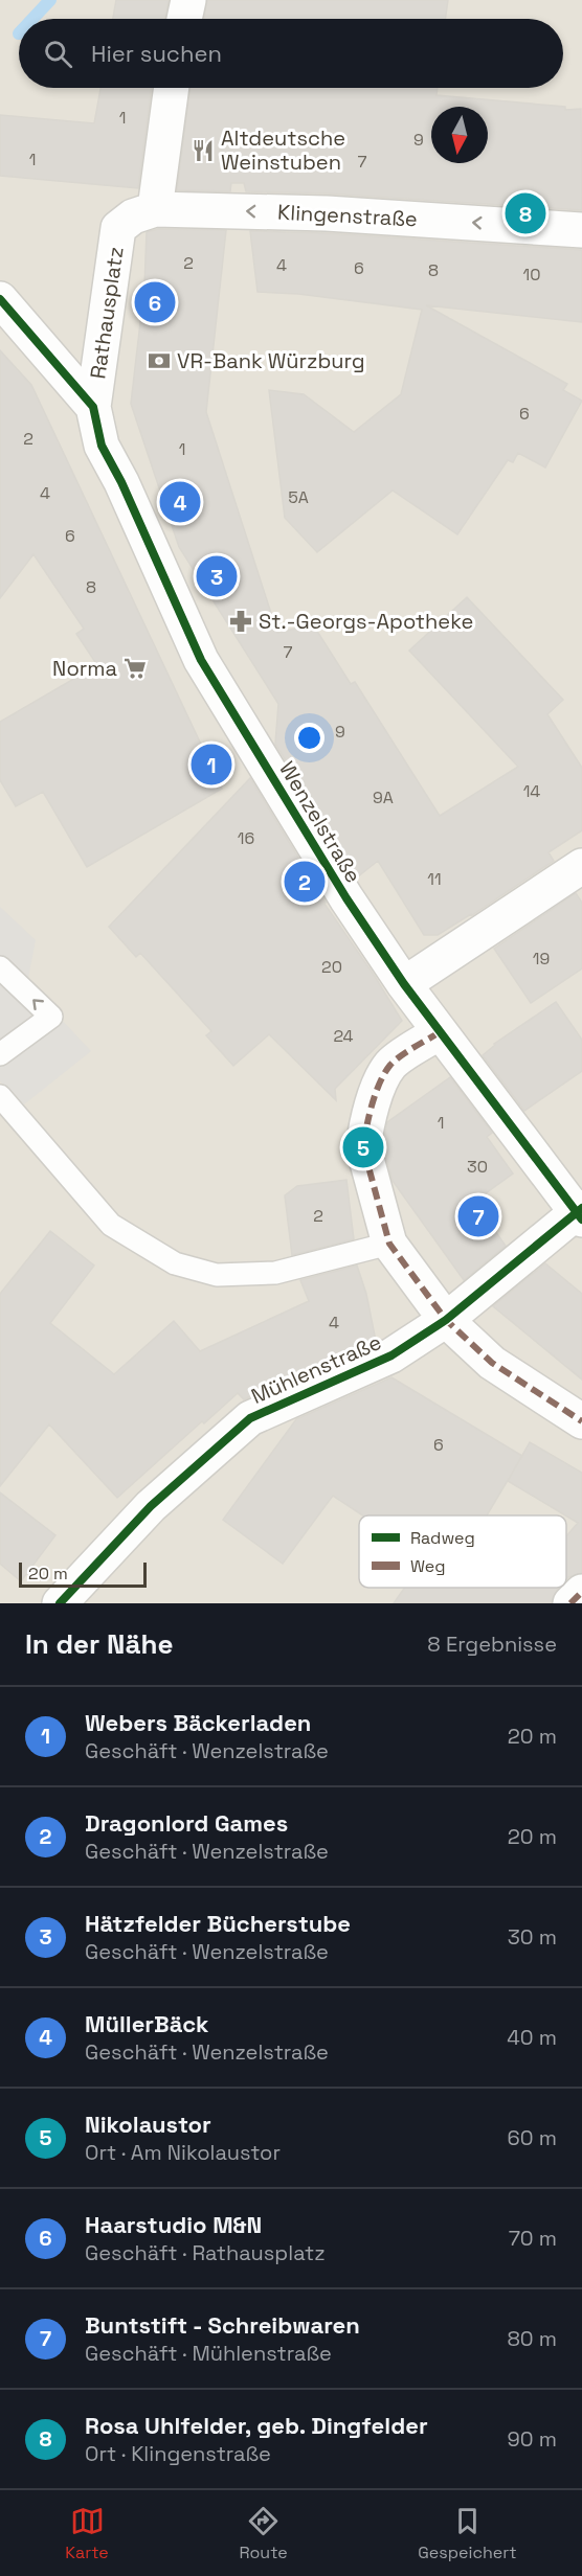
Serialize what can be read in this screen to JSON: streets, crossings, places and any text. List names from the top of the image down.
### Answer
{
  "streets": {
    "street": [
      "Klingenstraße",
      "Rathausplatz",
      "Wenzelstraße",
      "Mühlenstraße"
    ]
  },
  "crossings": [
    ["Klingenstraße", "Rathausplatz"],
    ["Rathausplatz", "Wenzelstraße"],
    ["Wenzelstraße", "Mühlenstraße"]
  ],
  "one_way": ["Klingenstraße"],
  "places": {
    "restaurant": ["Altdeutsche Weinstuben"],
    "bank": ["VR-Bank Würzburg"],
    "pharmacy": ["St.-Georgs-Apotheke"],
    "supermarket": ["Norma"]
  },
  "house_numbers": [
    "1",
    "9",
    "1",
    "7",
    "2",
    "4",
    "6",
    "8",
    "10",
    "6",
    "2",
    "1",
    "4",
    "5A",
    "6",
    "8",
    "7",
    "9",
    "14",
    "9A",
    "16",
    "11",
    "19",
    "20",
    "24",
    "1",
    "30",
    "2",
    "4",
    "6"
  ],
  "legend": ["Radweg", "Weg"],
  "scale_bar": "20 m",
  "north": "bottom",
  "page": {
    "search": "Hier suchen",
    "pins": [
      "8",
      "6",
      "4",
      "3",
      "1",
      "2",
      "5",
      "7"
    ],
    "scale": "20 m",
    "heading": ["In der Nähe", "8 Ergebnisse"],
    "list": [
      {
        "mark": "1",
        "name": "Webers Bäckerladen",
        "note": "Geschäft · Wenzelstraße",
        "value": "20 m"
      },
      {
        "mark": "2",
        "name": "Dragonlord Games",
        "note": "Geschäft · Wenzelstraße",
        "value": "20 m"
      },
      {
        "mark": "3",
        "name": "Hätzfelder Bücherstube",
        "note": "Geschäft · Wenzelstraße",
        "value": "30 m"
      },
      {
        "mark": "4",
        "name": "MüllerBäck",
        "note": "Geschäft · Wenzelstraße",
        "value": "40 m"
      },
      {
        "mark": "5",
        "name": "Nikolaustor",
        "note": "Ort · Am Nikolaustor",
        "value": "60 m"
      },
      {
        "mark": "6",
        "name": "Haarstudio M&N",
        "note": "Geschäft · Rathausplatz",
        "value": "70 m"
      },
      {
        "mark": "7",
        "name": "Buntstift - Schreibwaren",
        "note": "Geschäft · Mühlenstraße",
        "value": "80 m"
      },
      {
        "mark": "8",
        "name": "Rosa Uhlfelder, geb. Dingfelder",
        "note": "Ort · Klingenstraße",
        "value": "90 m"
      }
    ],
    "nav": ["Karte", "Route", "Gespeichert"]
  }
}
